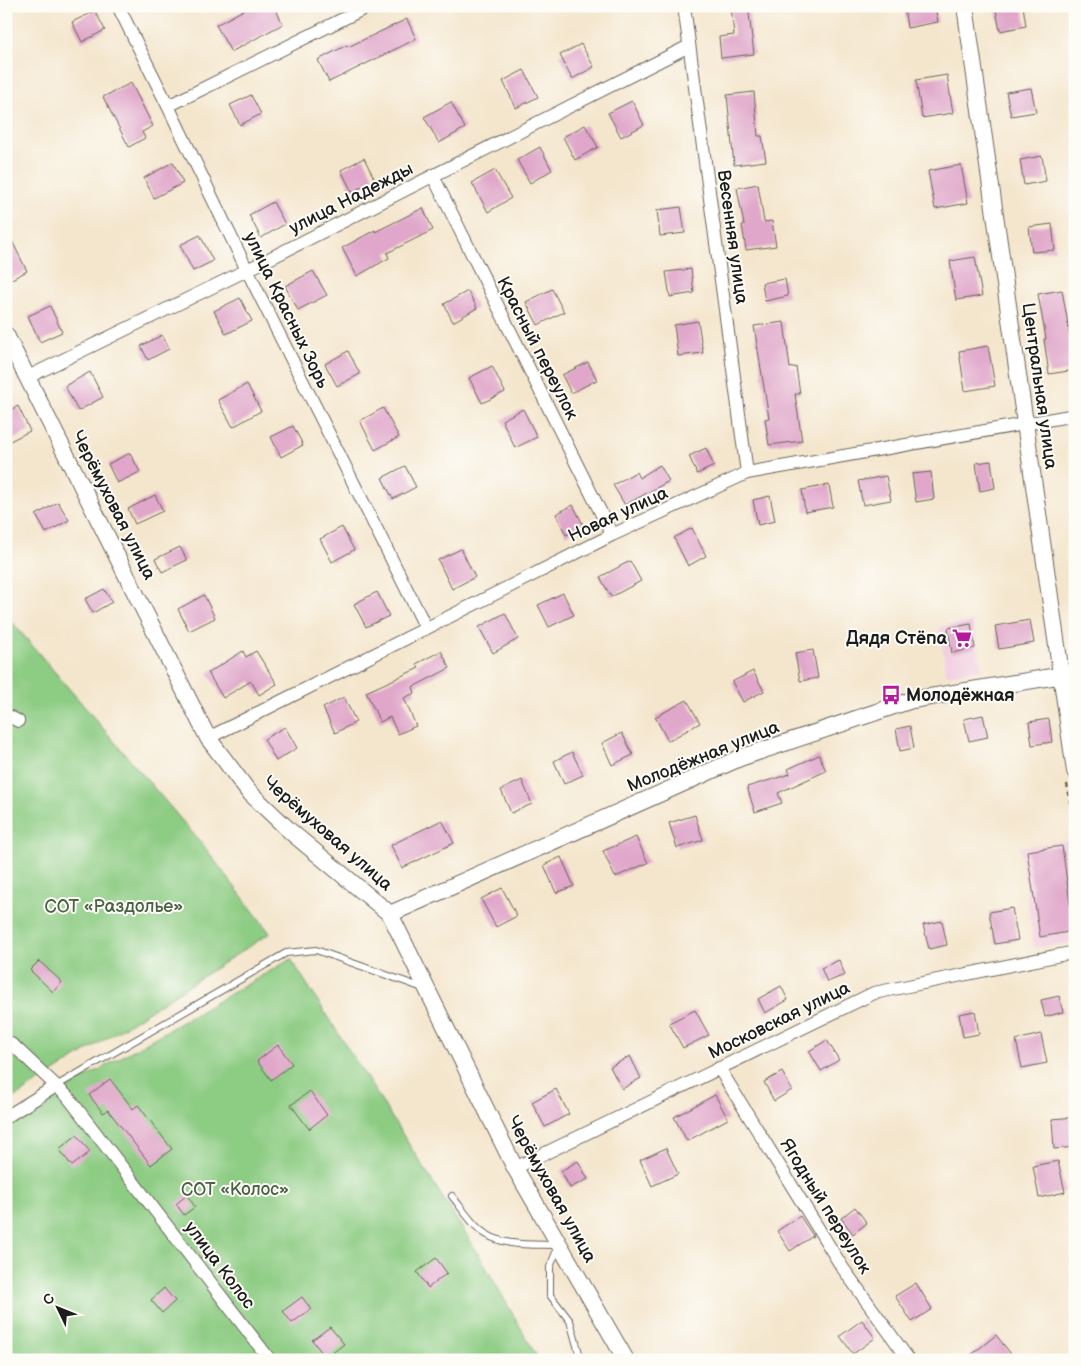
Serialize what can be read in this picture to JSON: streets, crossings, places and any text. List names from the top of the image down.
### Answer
{
  "streets": {
    "street": [
      "улица Надежды",
      "Весенняя улица",
      "улица Красных Зорь",
      "Красный переулок",
      "Центральная улица",
      "Черёмуховая улица",
      "Новая улица",
      "Молодёжная улица",
      "Московская улица",
      "Ягодный переулок",
      "улица Колос"
    ]
  },
  "crossings": [
    ["улица Надежды", "Весенняя улица"],
    ["улица Надежды", "улица Красных Зорь"],
    ["улица Надежды", "Красный переулок"],
    ["улица Надежды", "Черёмуховая улица"],
    ["Весенняя улица", "Новая улица"],
    ["улица Красных Зорь", "Новая улица"],
    ["Красный переулок", "Новая улица"],
    ["Центральная улица", "Новая улица"],
    ["Центральная улица", "Молодёжная улица"],
    ["Черёмуховая улица", "Новая улица"],
    ["Черёмуховая улица", "Молодёжная улица"],
    ["Черёмуховая улица", "Московская улица"],
    ["Московская улица", "Ягодный переулок"]
  ],
  "parks": ["СОТ «Раздолье»", "СОТ «Колос»"],
  "places": {
    "supermarket": ["Дядя Стёпа"],
    "bus stop": ["Молодёжная"]
  },
  "north": "top left"
}
